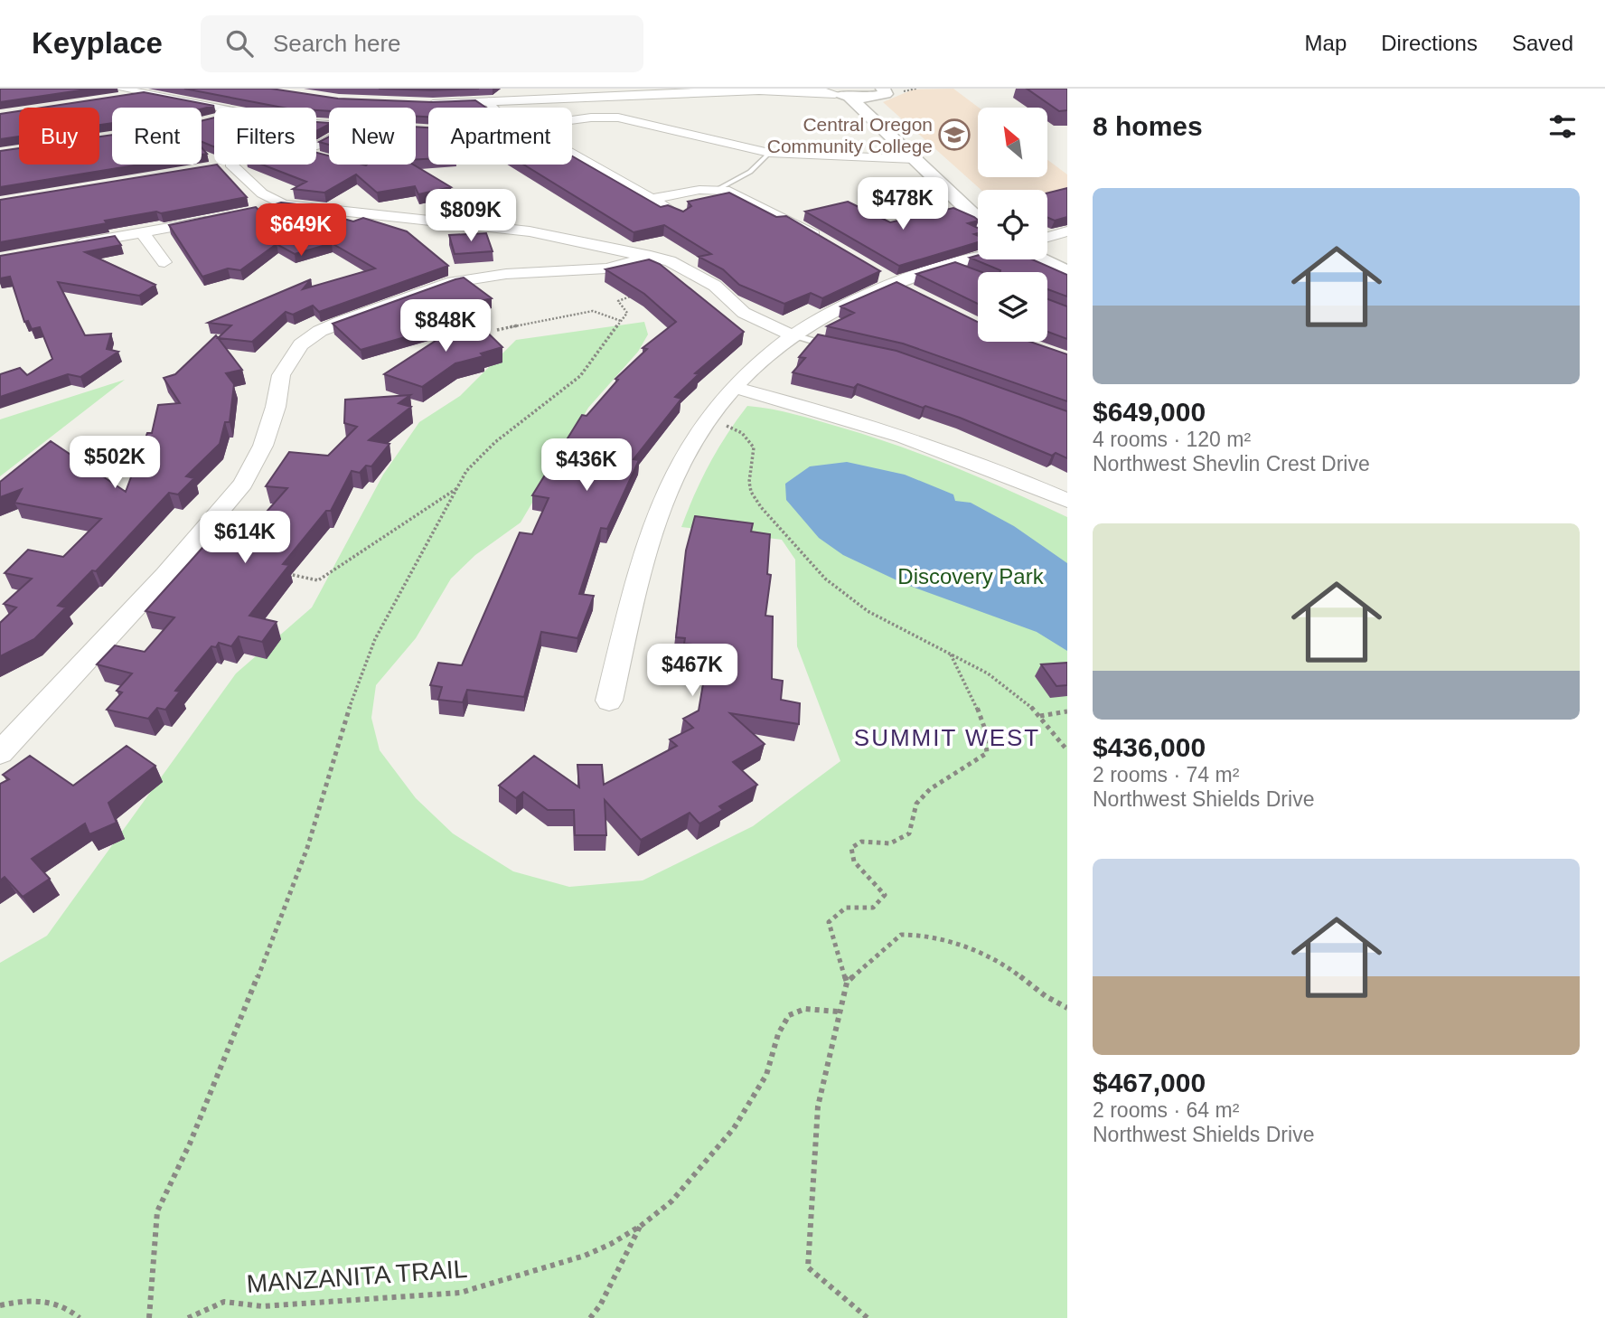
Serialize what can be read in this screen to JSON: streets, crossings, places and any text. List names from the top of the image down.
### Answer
{
  "streets": {
    "path": ["MANZANITA TRAIL"]
  },
  "districts": ["SUMMIT WEST"],
  "parks": ["Discovery Park"],
  "places": {
    "school or university": ["Central Oregon Community College"]
  },
  "north": "top left",
  "page": {
    "header": "Keyplace",
    "search": "Search here",
    "nav": ["Map", "Directions", "Saved"],
    "heading": "8 homes",
    "chip": [
      "Buy",
      "Rent",
      "Filters",
      "New",
      "Apartment"
    ],
    "list": [
      {
        "name": "$649,000",
        "note": "4 rooms · 120 m² · Northwest Shevlin Crest Drive"
      },
      {
        "name": "$436,000",
        "note": "2 rooms · 74 m² · Northwest Shields Drive"
      },
      {
        "name": "$467,000",
        "note": "2 rooms · 64 m² · Northwest Shields Drive"
      }
    ],
    "price": [
      "$478K",
      "$809K",
      "$649K",
      "$848K",
      "$502K",
      "$436K",
      "$614K",
      "$467K"
    ]
  }
}
